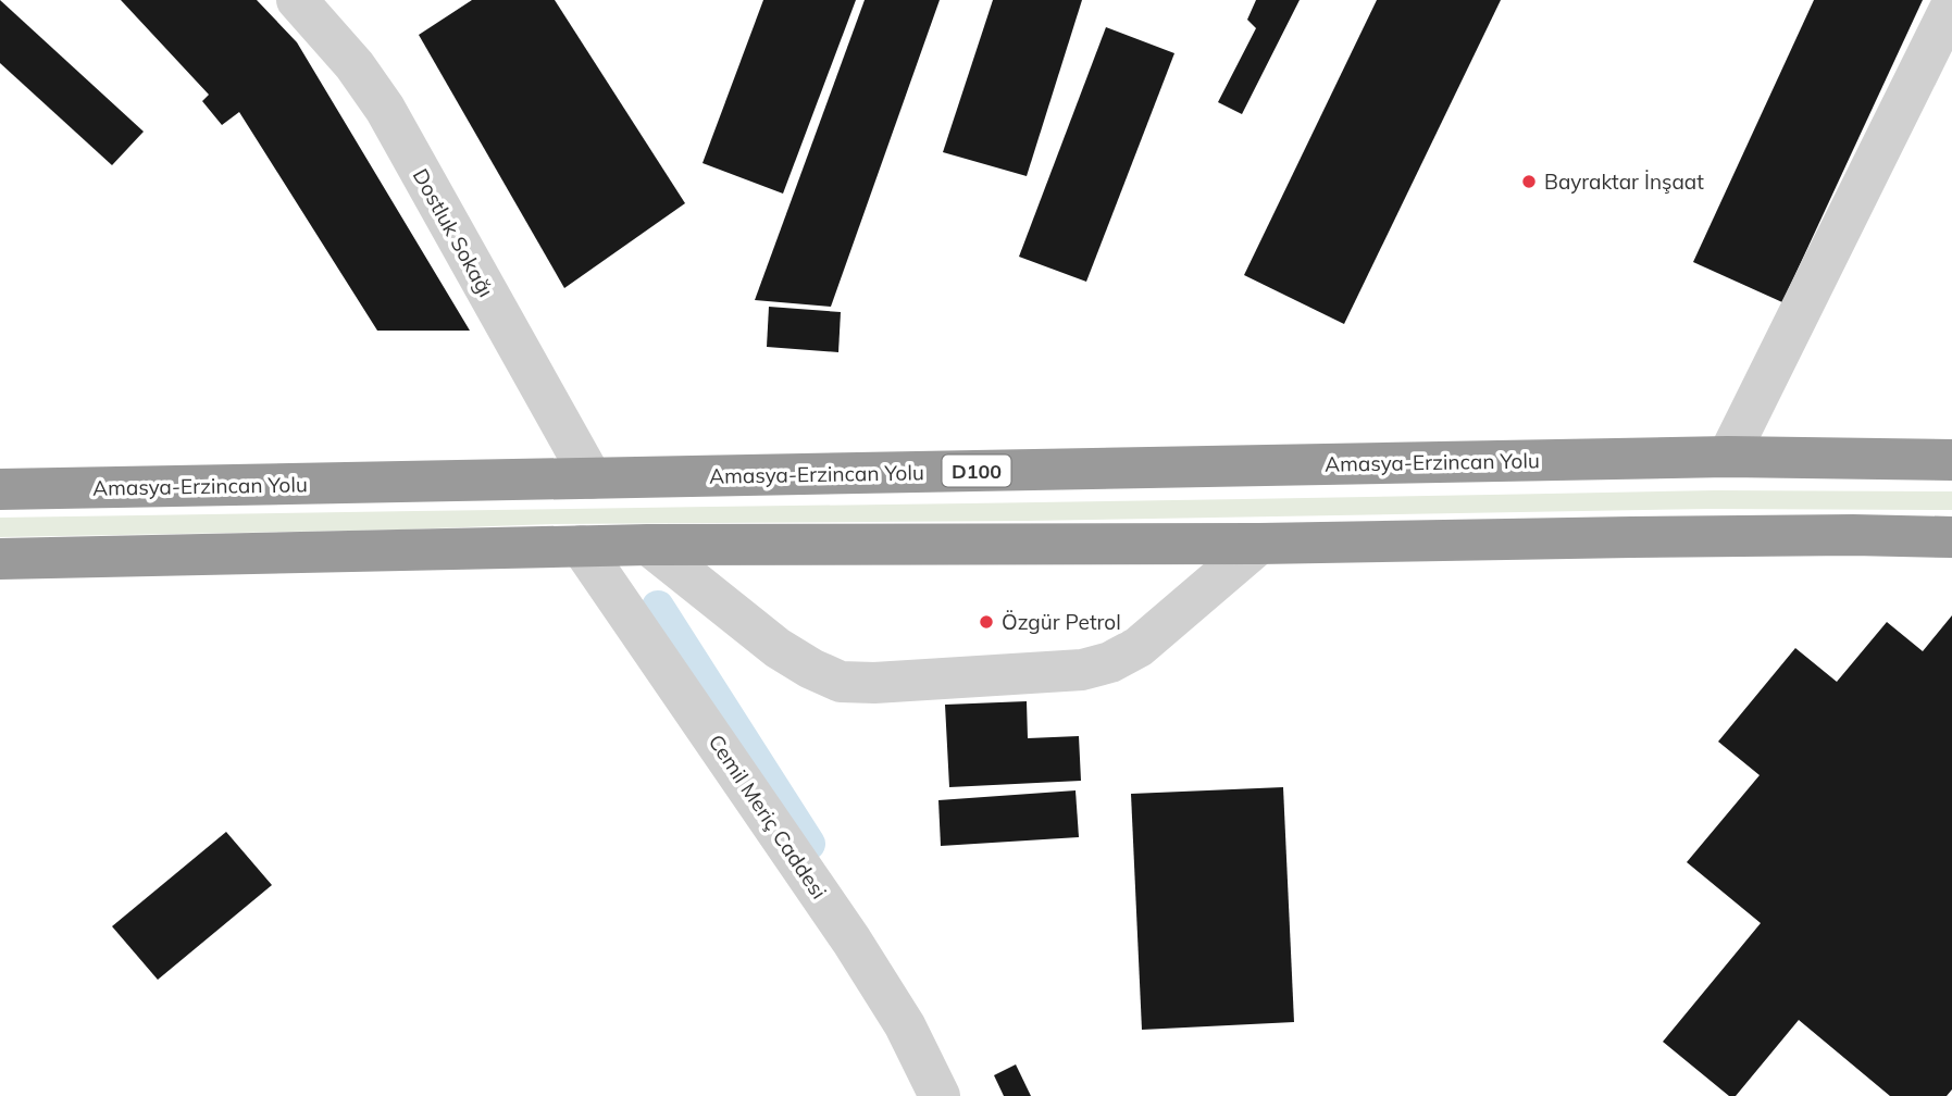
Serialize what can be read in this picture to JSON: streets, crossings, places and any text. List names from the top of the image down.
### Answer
{
  "streets": {
    "highway": ["Amasya-Erzincan Yolu", "D100"],
    "street": ["Dostluk Sokağı", "Cemil Meriç Caddesi"]
  },
  "crossings": [
    ["Dostluk Sokağı", "Amasya-Erzincan Yolu"]
  ],
  "places": ["Bayraktar İnşaat", "Özgür Petrol"]
}
